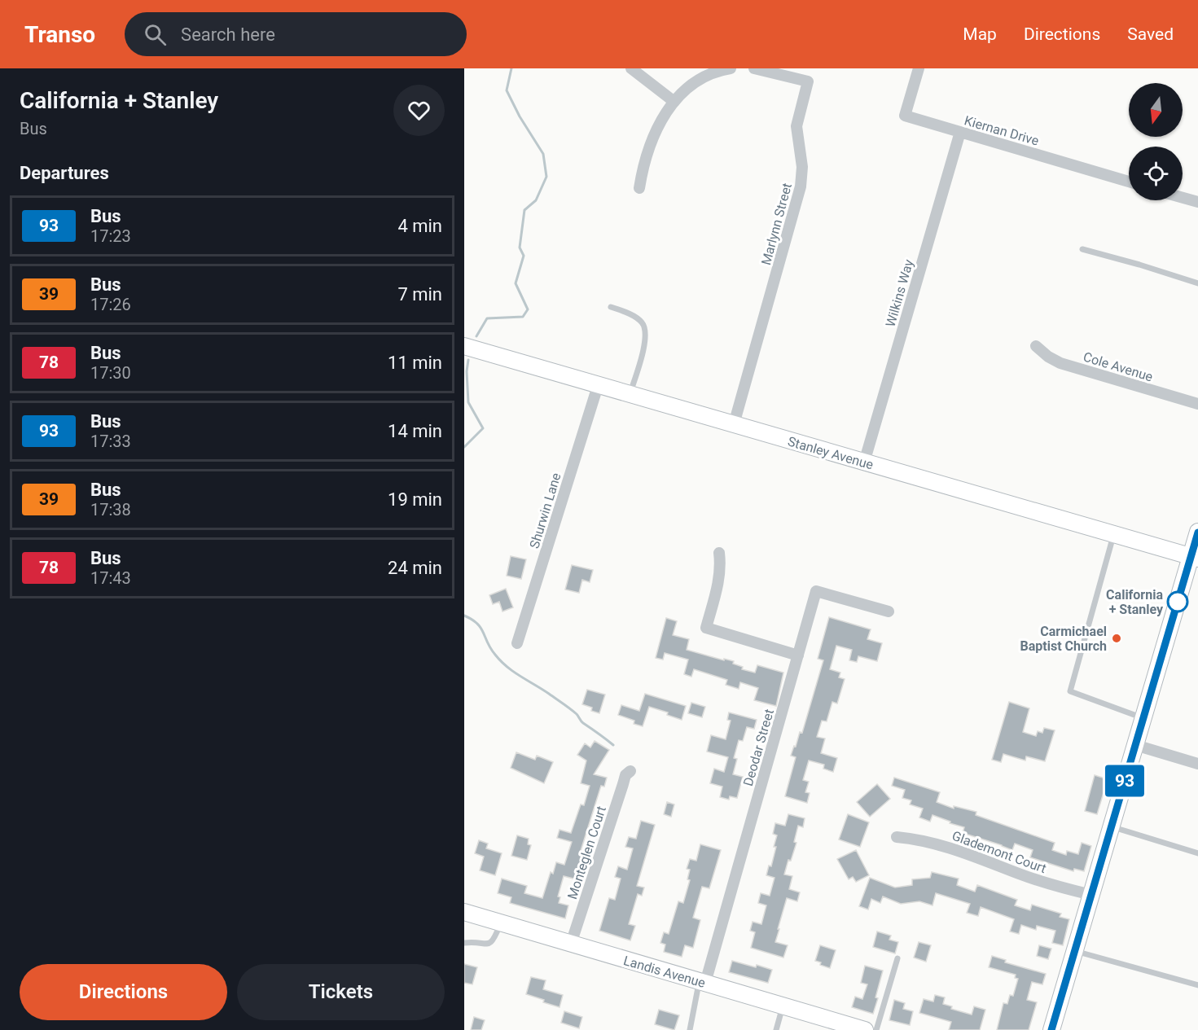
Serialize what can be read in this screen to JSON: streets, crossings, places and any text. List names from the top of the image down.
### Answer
{
  "streets": {
    "street": [
      "Kiernan Drive",
      "Marlynn Street",
      "Wilkins Way",
      "Cole Avenue",
      "Stanley Avenue",
      "Shurwin Lane",
      "Deodar Street",
      "Glademont Court",
      "Monteglen Court",
      "Landis Avenue"
    ]
  },
  "crossings": [
    ["Kiernan Drive", "Wilkins Way"],
    ["Marlynn Street", "Stanley Avenue"],
    ["Wilkins Way", "Stanley Avenue"],
    ["Stanley Avenue", "Shurwin Lane"],
    ["Deodar Street", "Landis Avenue"],
    ["Monteglen Court", "Landis Avenue"]
  ],
  "places": ["California + Stanley", "Carmichael Baptist Church"],
  "lines": ["bus line 93"],
  "north": "bottom",
  "page": {
    "header": "Transo",
    "search": "Search here",
    "nav": ["Map", "Directions", "Saved"],
    "heading": [
      ["California + Stanley", "Bus"],
      "Departures"
    ],
    "on_map": "93",
    "list": [
      {
        "mark": "93",
        "name": "Bus",
        "note": "17:23",
        "value": "4 min"
      },
      {
        "mark": "39",
        "name": "Bus",
        "note": "17:26",
        "value": "7 min"
      },
      {
        "mark": "78",
        "name": "Bus",
        "note": "17:30",
        "value": "11 min"
      },
      {
        "mark": "93",
        "name": "Bus",
        "note": "17:33",
        "value": "14 min"
      },
      {
        "mark": "39",
        "name": "Bus",
        "note": "17:38",
        "value": "19 min"
      },
      {
        "mark": "78",
        "name": "Bus",
        "note": "17:43",
        "value": "24 min"
      }
    ],
    "buttons": ["Directions", "Tickets"]
  }
}
